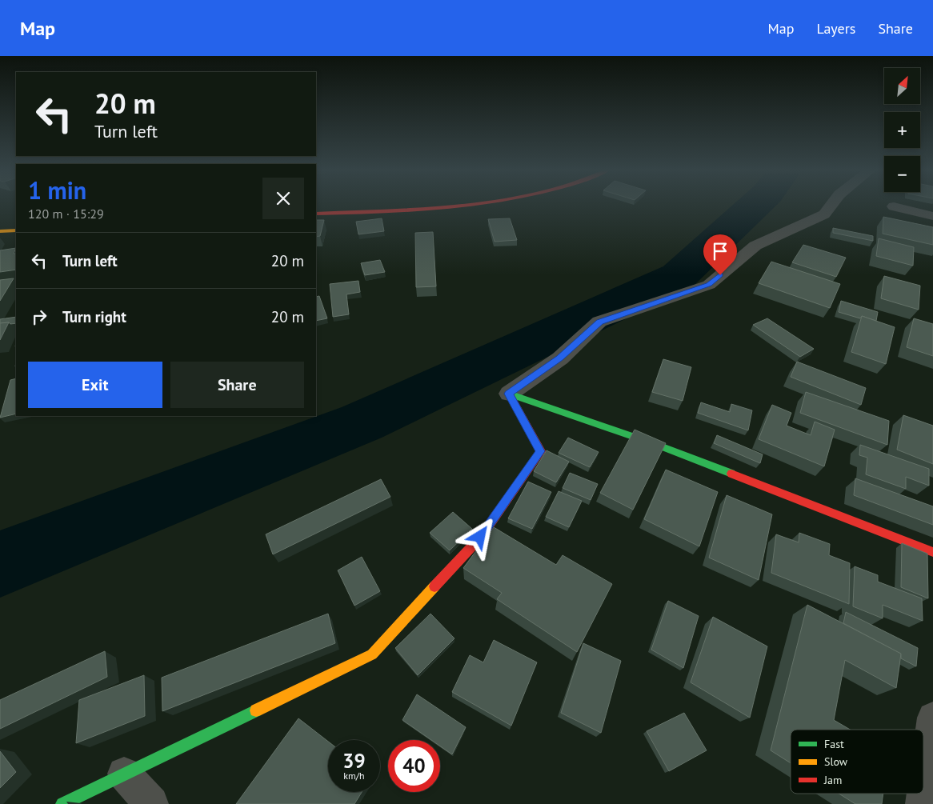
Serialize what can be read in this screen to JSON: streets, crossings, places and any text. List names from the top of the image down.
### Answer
{
  "legend": ["Fast", "Slow", "Jam"],
  "north": "top right",
  "page": {
    "header": "Map",
    "nav": ["Map", "Layers", "Share"],
    "map_buttons": ["+", "−"],
    "turn": ["20 m", "Turn left"],
    "heading": ["1 min", "120 m · 15:29"],
    "list": [
      {
        "name": "Turn left",
        "value": "20 m"
      },
      {
        "name": "Turn right",
        "value": "20 m"
      }
    ],
    "buttons": ["Exit", "Share"],
    "speed": "39 km/h",
    "limit": "40"
  }
}
